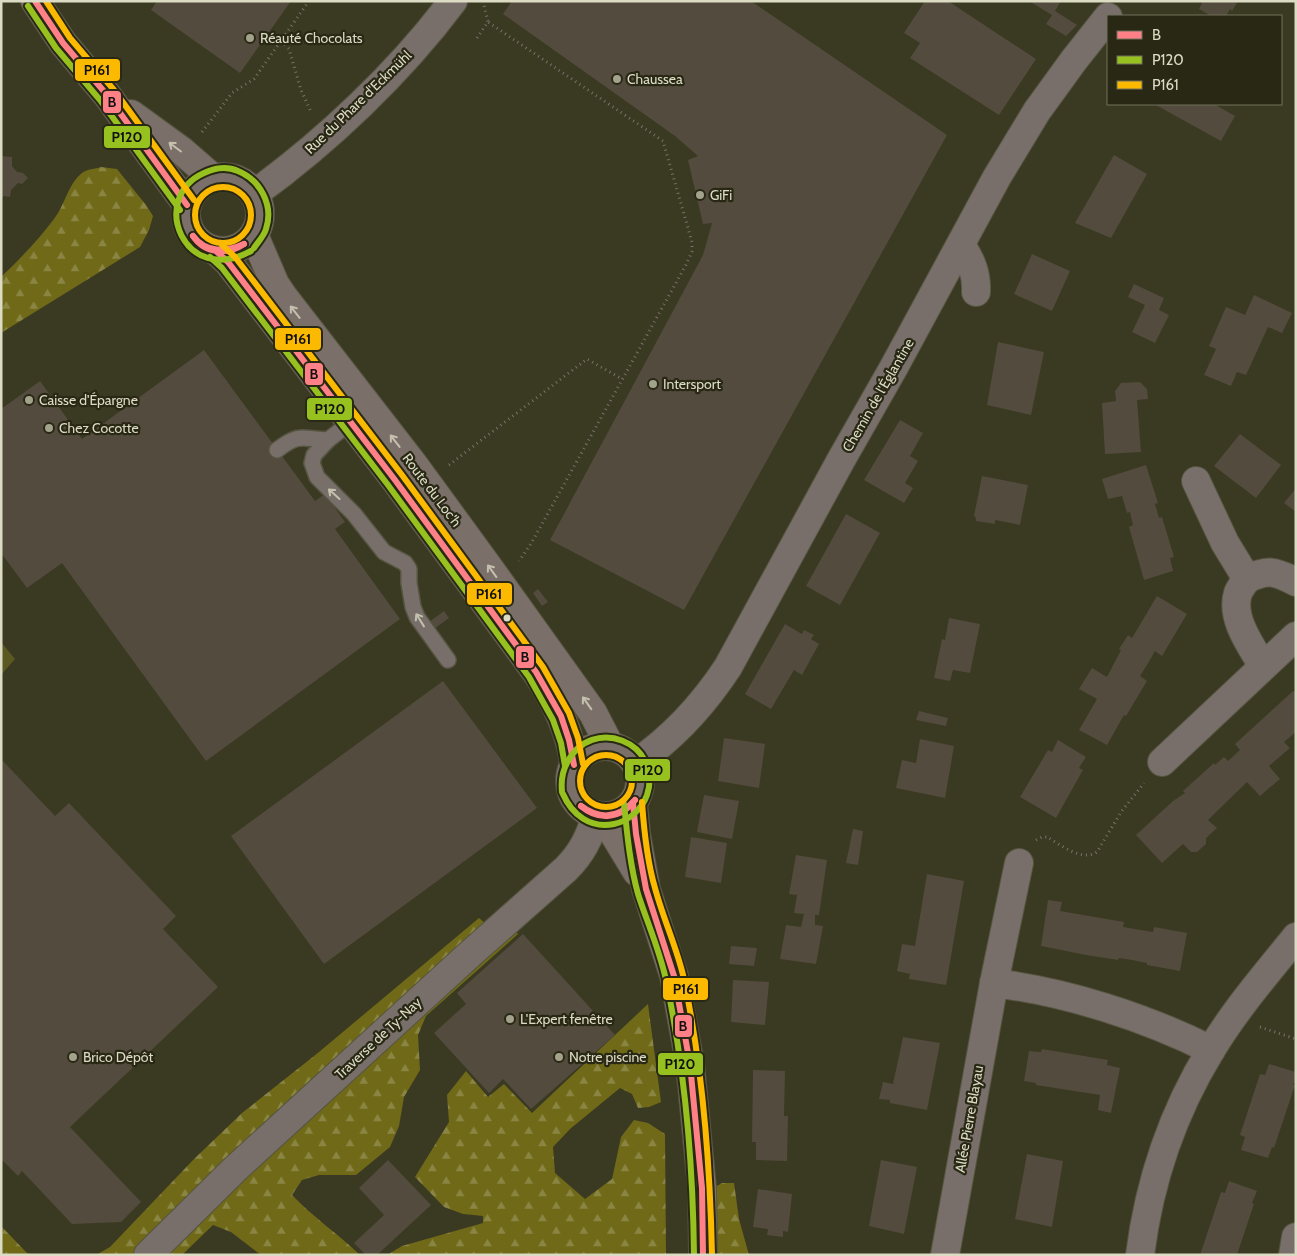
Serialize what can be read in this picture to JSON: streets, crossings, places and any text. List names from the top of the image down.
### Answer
{
  "streets": {
    "main road": ["Route du Loc'h"],
    "street": [
      "Rue du Phare d'Eckmühl",
      "Chemin de l'Églantine",
      "Traverse de Ty-Nay",
      "Allée Pierre Blayau"
    ]
  },
  "crossings": [
    ["Rue du Phare d'Eckmühl", "Route du Loc'h"],
    ["Chemin de l'Églantine", "Route du Loc'h"],
    ["Chemin de l'Églantine", "Traverse de Ty-Nay"],
    ["Route du Loc'h", "Traverse de Ty-Nay"]
  ],
  "places": [
    "Réauté Chocolats",
    "Chaussea",
    "GiFi",
    "Intersport",
    "Caisse d'Épargne",
    "Chez Cocotte",
    "L'Expert fenêtre",
    "Brico Dépôt",
    "Notre piscine"
  ],
  "lines": ["transit line B", "transit line P161", "transit line P120"],
  "legend": ["B", "P120", "P161"]
}
